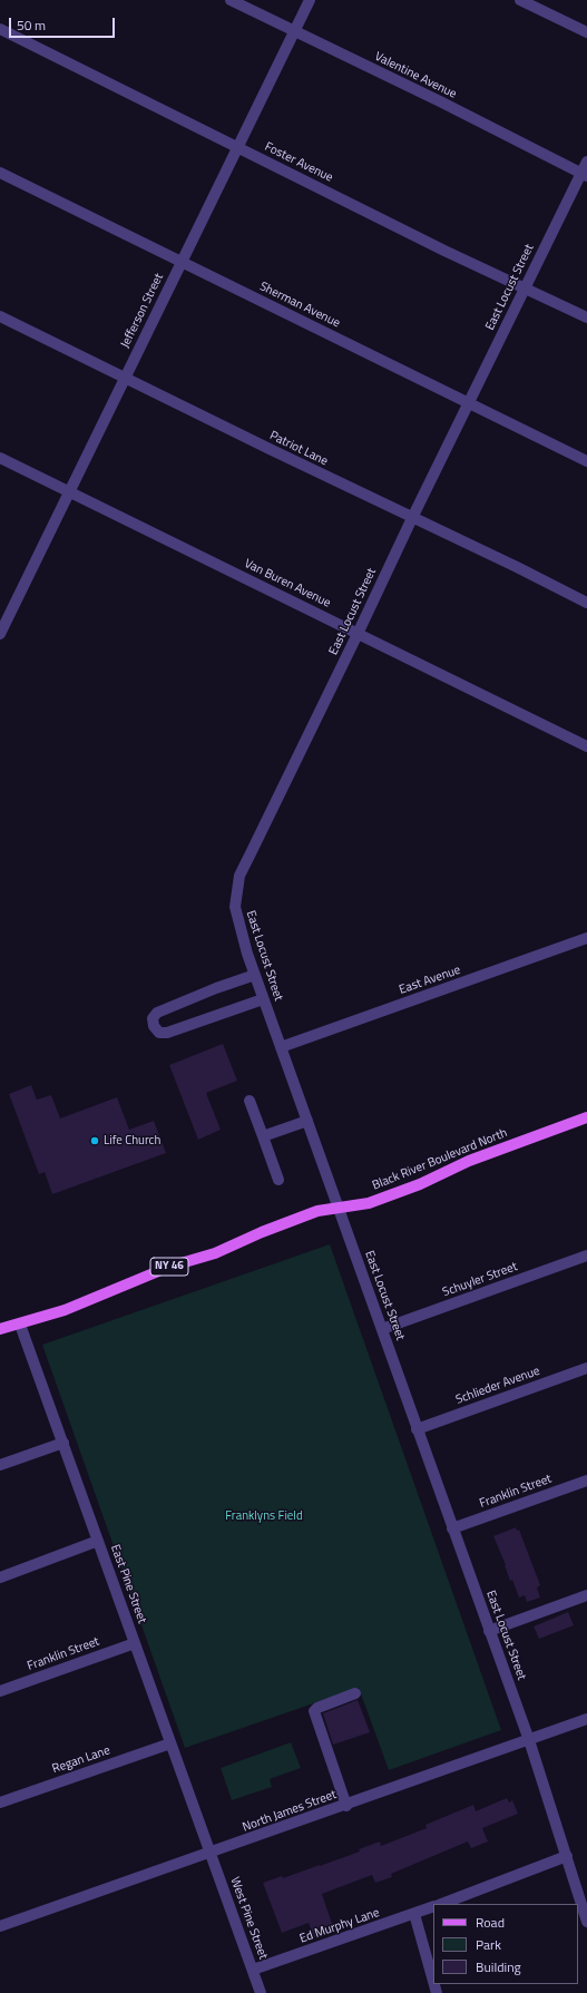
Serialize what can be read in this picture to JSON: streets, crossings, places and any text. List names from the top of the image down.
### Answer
{
  "streets": {
    "main road": ["Black River Boulevard North", "NY 46"],
    "street": [
      "Valentine Avenue",
      "Foster Avenue",
      "East Locust Street",
      "Sherman Avenue",
      "Jefferson Street",
      "Patriot Lane",
      "Van Buren Avenue",
      "East Avenue",
      "Schuyler Street",
      "Schlieder Avenue",
      "Franklin Street",
      "East Pine Street",
      "Regan Lane",
      "North James Street",
      "West Pine Street",
      "Ed Murphy Lane"
    ]
  },
  "crossings": [
    ["Valentine Avenue", "East Locust Street"],
    ["Valentine Avenue", "Jefferson Street"],
    ["Foster Avenue", "East Locust Street"],
    ["Foster Avenue", "Jefferson Street"],
    ["East Locust Street", "Sherman Avenue"],
    ["East Locust Street", "Patriot Lane"],
    ["East Locust Street", "Van Buren Avenue"],
    ["East Locust Street", "East Avenue"],
    ["East Locust Street", "Black River Boulevard North"],
    ["East Locust Street", "Schuyler Street"],
    ["East Locust Street", "Schlieder Avenue"],
    ["East Locust Street", "Franklin Street"],
    ["East Locust Street", "North James Street"],
    ["Sherman Avenue", "Jefferson Street"],
    ["Jefferson Street", "Patriot Lane"],
    ["Jefferson Street", "Van Buren Avenue"],
    ["Black River Boulevard North", "East Pine Street"],
    ["Franklin Street", "East Pine Street"],
    ["East Pine Street", "Regan Lane"],
    ["East Pine Street", "North James Street"],
    ["East Pine Street", "West Pine Street"],
    ["North James Street", "West Pine Street"],
    ["West Pine Street", "Ed Murphy Lane"]
  ],
  "parks": ["Franklyns Field"],
  "places": ["Life Church"],
  "legend": ["Road", "Park", "Building"],
  "scale_bar": "50 m"
}
